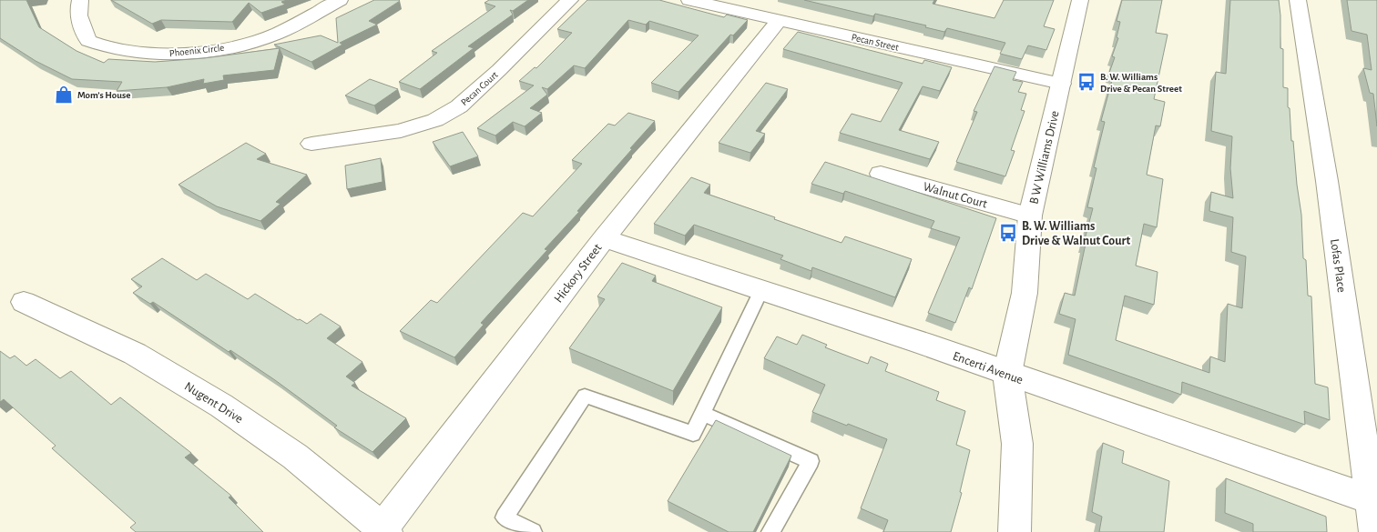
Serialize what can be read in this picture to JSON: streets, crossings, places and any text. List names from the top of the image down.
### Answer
{
  "streets": {
    "street": [
      "Pecan Street",
      "Phoenix Circle",
      "Pecan Court",
      "B W Williams Drive",
      "Walnut Court",
      "Lofas Place",
      "Hickory Street",
      "Encerti Avenue",
      "Nugent Drive"
    ]
  },
  "crossings": [
    ["Pecan Street", "B W Williams Drive"],
    ["Pecan Street", "Hickory Street"],
    ["B W Williams Drive", "Walnut Court"],
    ["B W Williams Drive", "Encerti Avenue"],
    ["Lofas Place", "Encerti Avenue"],
    ["Hickory Street", "Encerti Avenue"],
    ["Hickory Street", "Nugent Drive"]
  ],
  "places": {
    "bus stop": ["B. W. Williams Drive & Pecan Street", "B. W. Williams Drive & Walnut Court"],
    "shop": ["Mom’s House"]
  }
}
